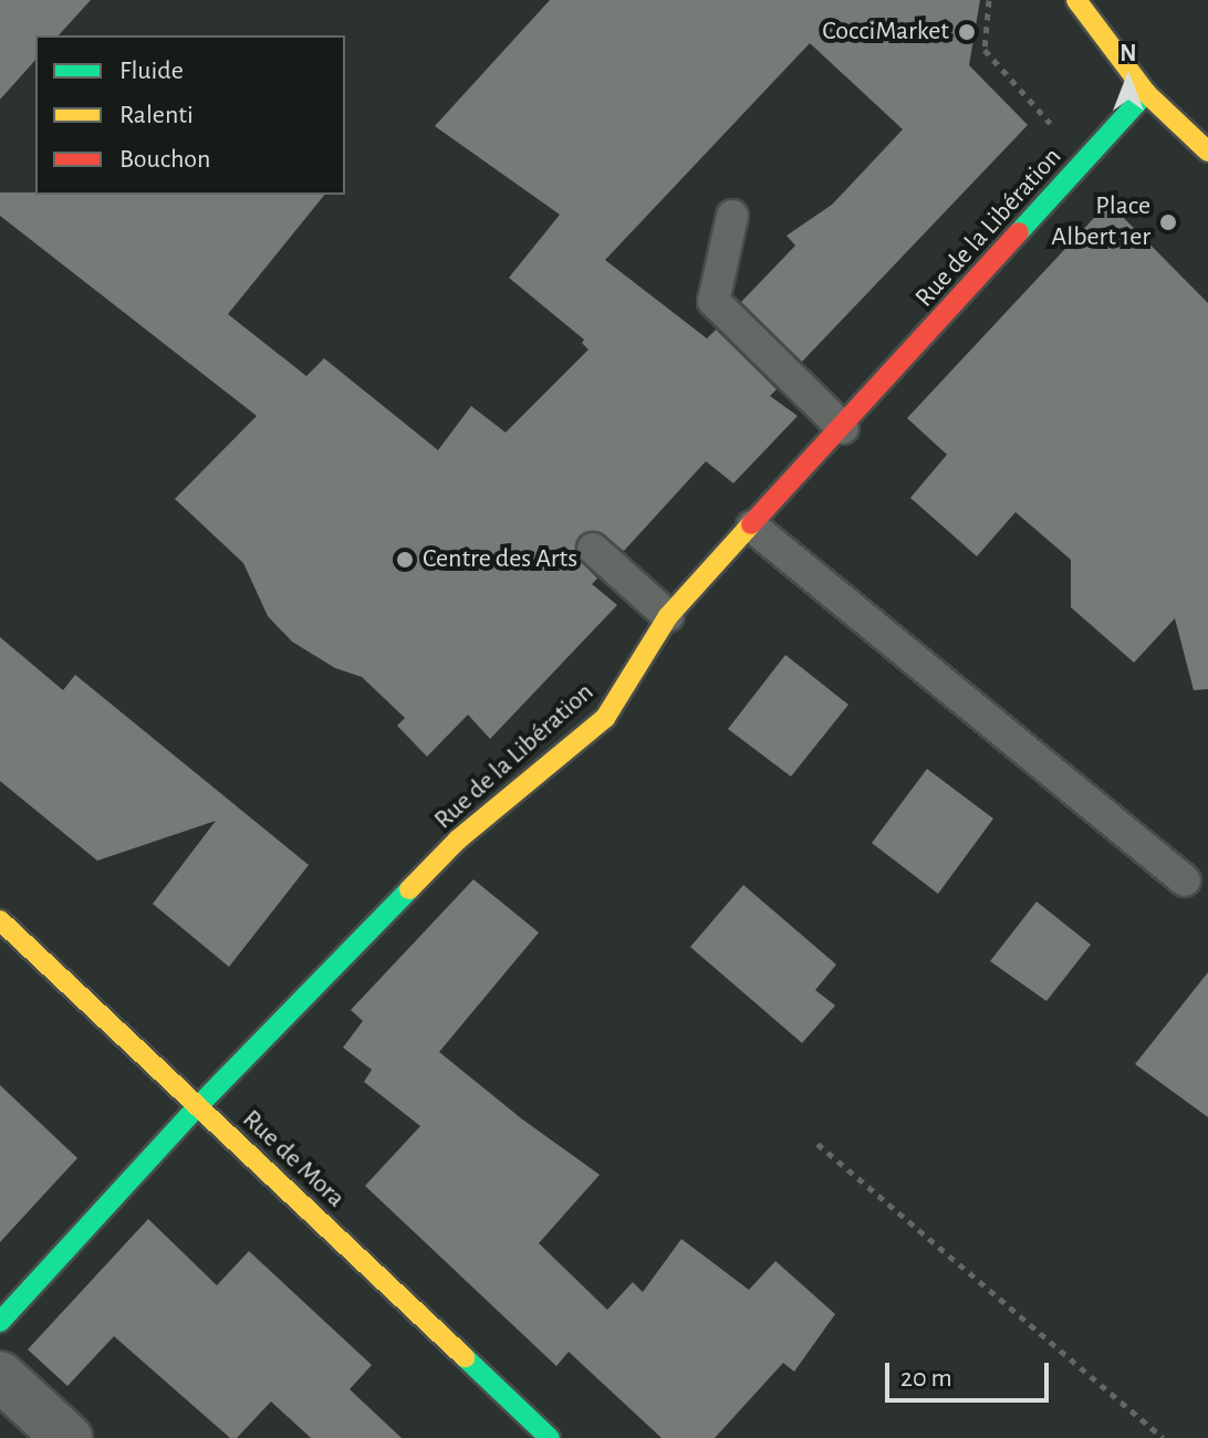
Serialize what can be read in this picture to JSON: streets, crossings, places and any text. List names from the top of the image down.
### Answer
{
  "streets": {
    "main road": ["Rue de la Libération", "Rue de Mora"]
  },
  "crossings": [
    ["Rue de la Libération", "Rue de Mora"]
  ],
  "places": ["CocciMarket", "Place Albert 1er", "Centre des Arts"],
  "legend": ["Fluide", "Ralenti", "Bouchon"],
  "scale_bar": "20 m",
  "north": "top"
}
